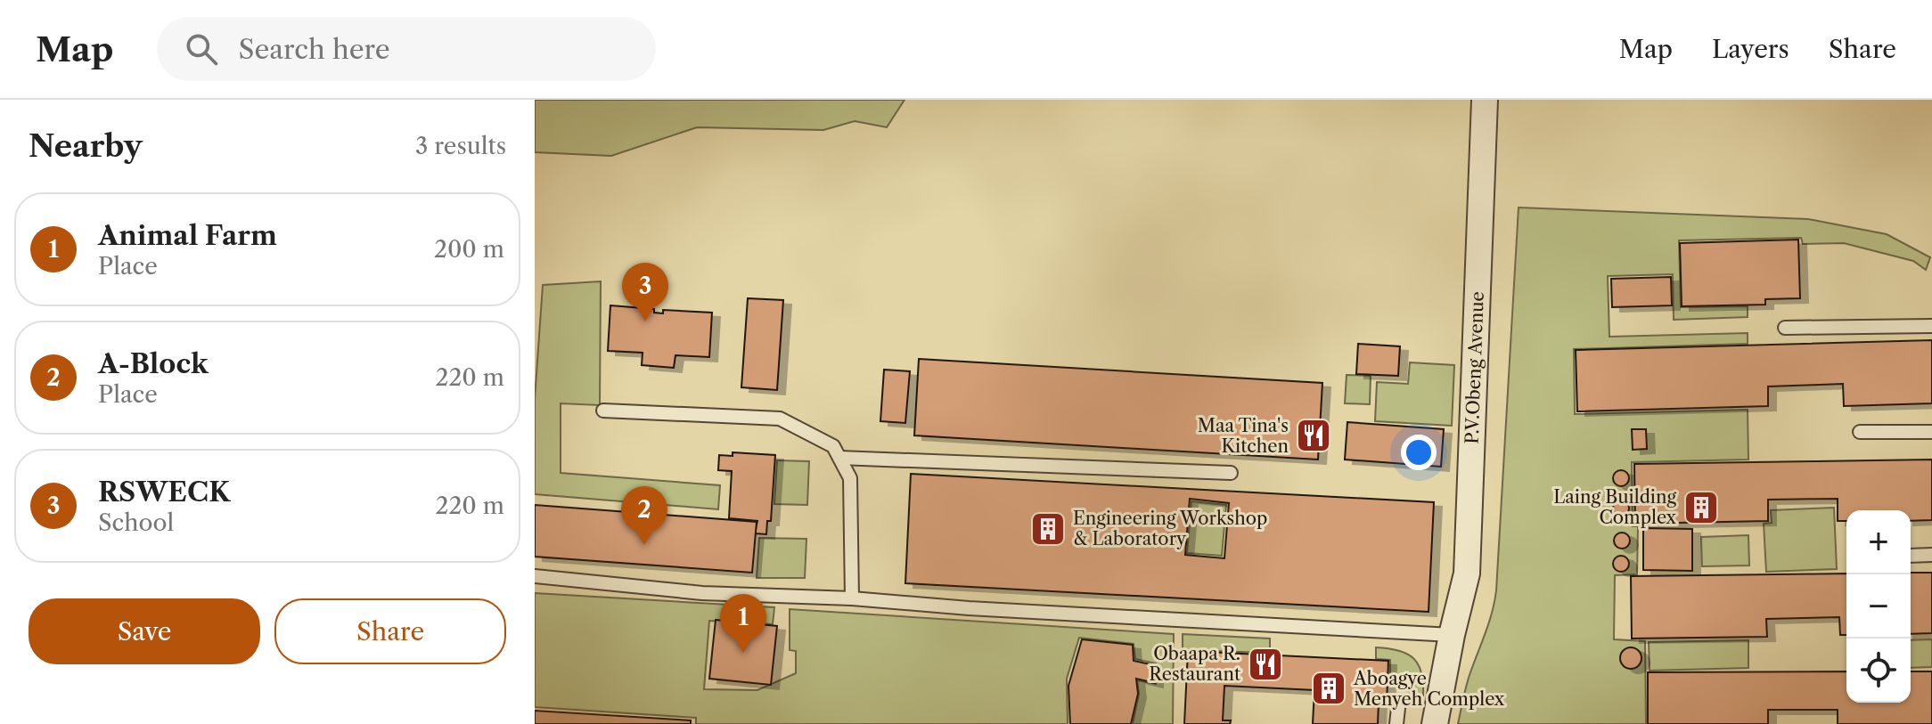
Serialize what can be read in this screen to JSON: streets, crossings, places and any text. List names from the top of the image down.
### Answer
{
  "streets": {
    "street": ["P.V.Obeng Avenue"]
  },
  "places": {
    "restaurant": ["Maa Tina's Kitchen", "Obaapa R. Restaurant"],
    "building": ["Laing Building Complex", "Engineering Workshop & Laboratory", "Aboagye Menyeh Complex"]
  },
  "page": {
    "header": "Map",
    "search": "Search here",
    "nav": ["Map", "Layers", "Share"],
    "heading": ["Nearby", "3 results"],
    "list": [
      {
        "mark": "1",
        "name": "Animal Farm",
        "note": "Place",
        "value": "200 m"
      },
      {
        "mark": "2",
        "name": "A-Block",
        "note": "Place",
        "value": "220 m"
      },
      {
        "mark": "3",
        "name": "RSWECK",
        "note": "School",
        "value": "220 m"
      }
    ],
    "pins": ["3", "2", "1"],
    "map_buttons": ["+", "−"],
    "buttons": ["Save", "Share"]
  }
}
